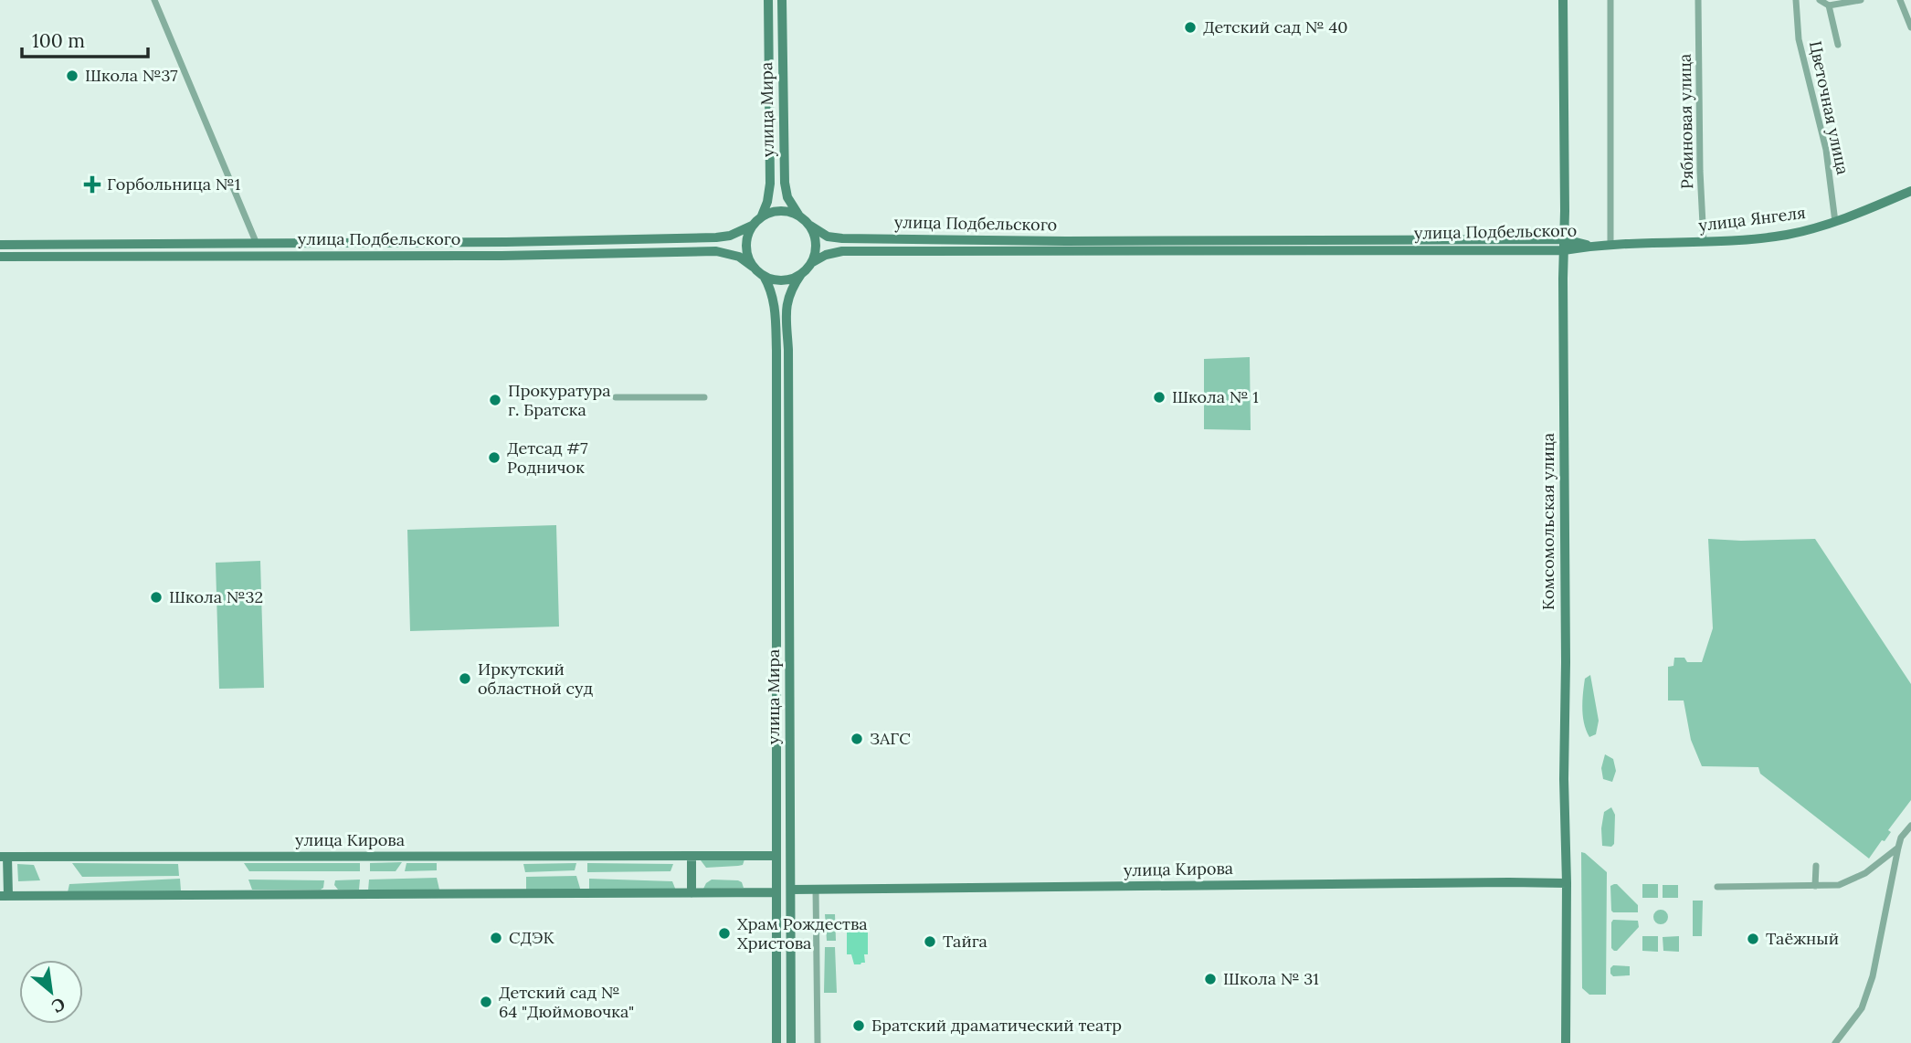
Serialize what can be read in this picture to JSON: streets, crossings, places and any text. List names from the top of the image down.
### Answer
{
  "streets": {
    "main road": [
      "улица Мира",
      "улица Янгеля",
      "улица Подбельского",
      "Комсомольская улица",
      "улица Кирова"
    ],
    "street": ["Цветочная улица", "Рябиновая улица"]
  },
  "crossings": [
    ["Цветочная улица", "улица Янгеля"],
    ["улица Мира", "улица Подбельского"],
    ["улица Мира", "улица Кирова"],
    ["Рябиновая улица", "улица Янгеля"],
    ["улица Янгеля", "улица Подбельского"],
    ["улица Подбельского", "Комсомольская улица"],
    ["Комсомольская улица", "улица Кирова"]
  ],
  "places": {
    "other": [
      "Детский сад № 40",
      "Школа №37",
      "Школа № 1",
      "Прокуратура г. Братска",
      "Детсад #7 Родничок",
      "Школа №32",
      "Иркутский областной суд",
      "ЗАГС",
      "Храм Рождества Христова",
      "СДЭК",
      "Таёжный",
      "Тайга",
      "Школа № 31",
      "Детский сад № 64 \"Дюймовочка\"",
      "Братский драматический театр"
    ],
    "health": ["Горбольница №1"]
  },
  "scale_bar": "100 m",
  "north": "bottom right"
}
